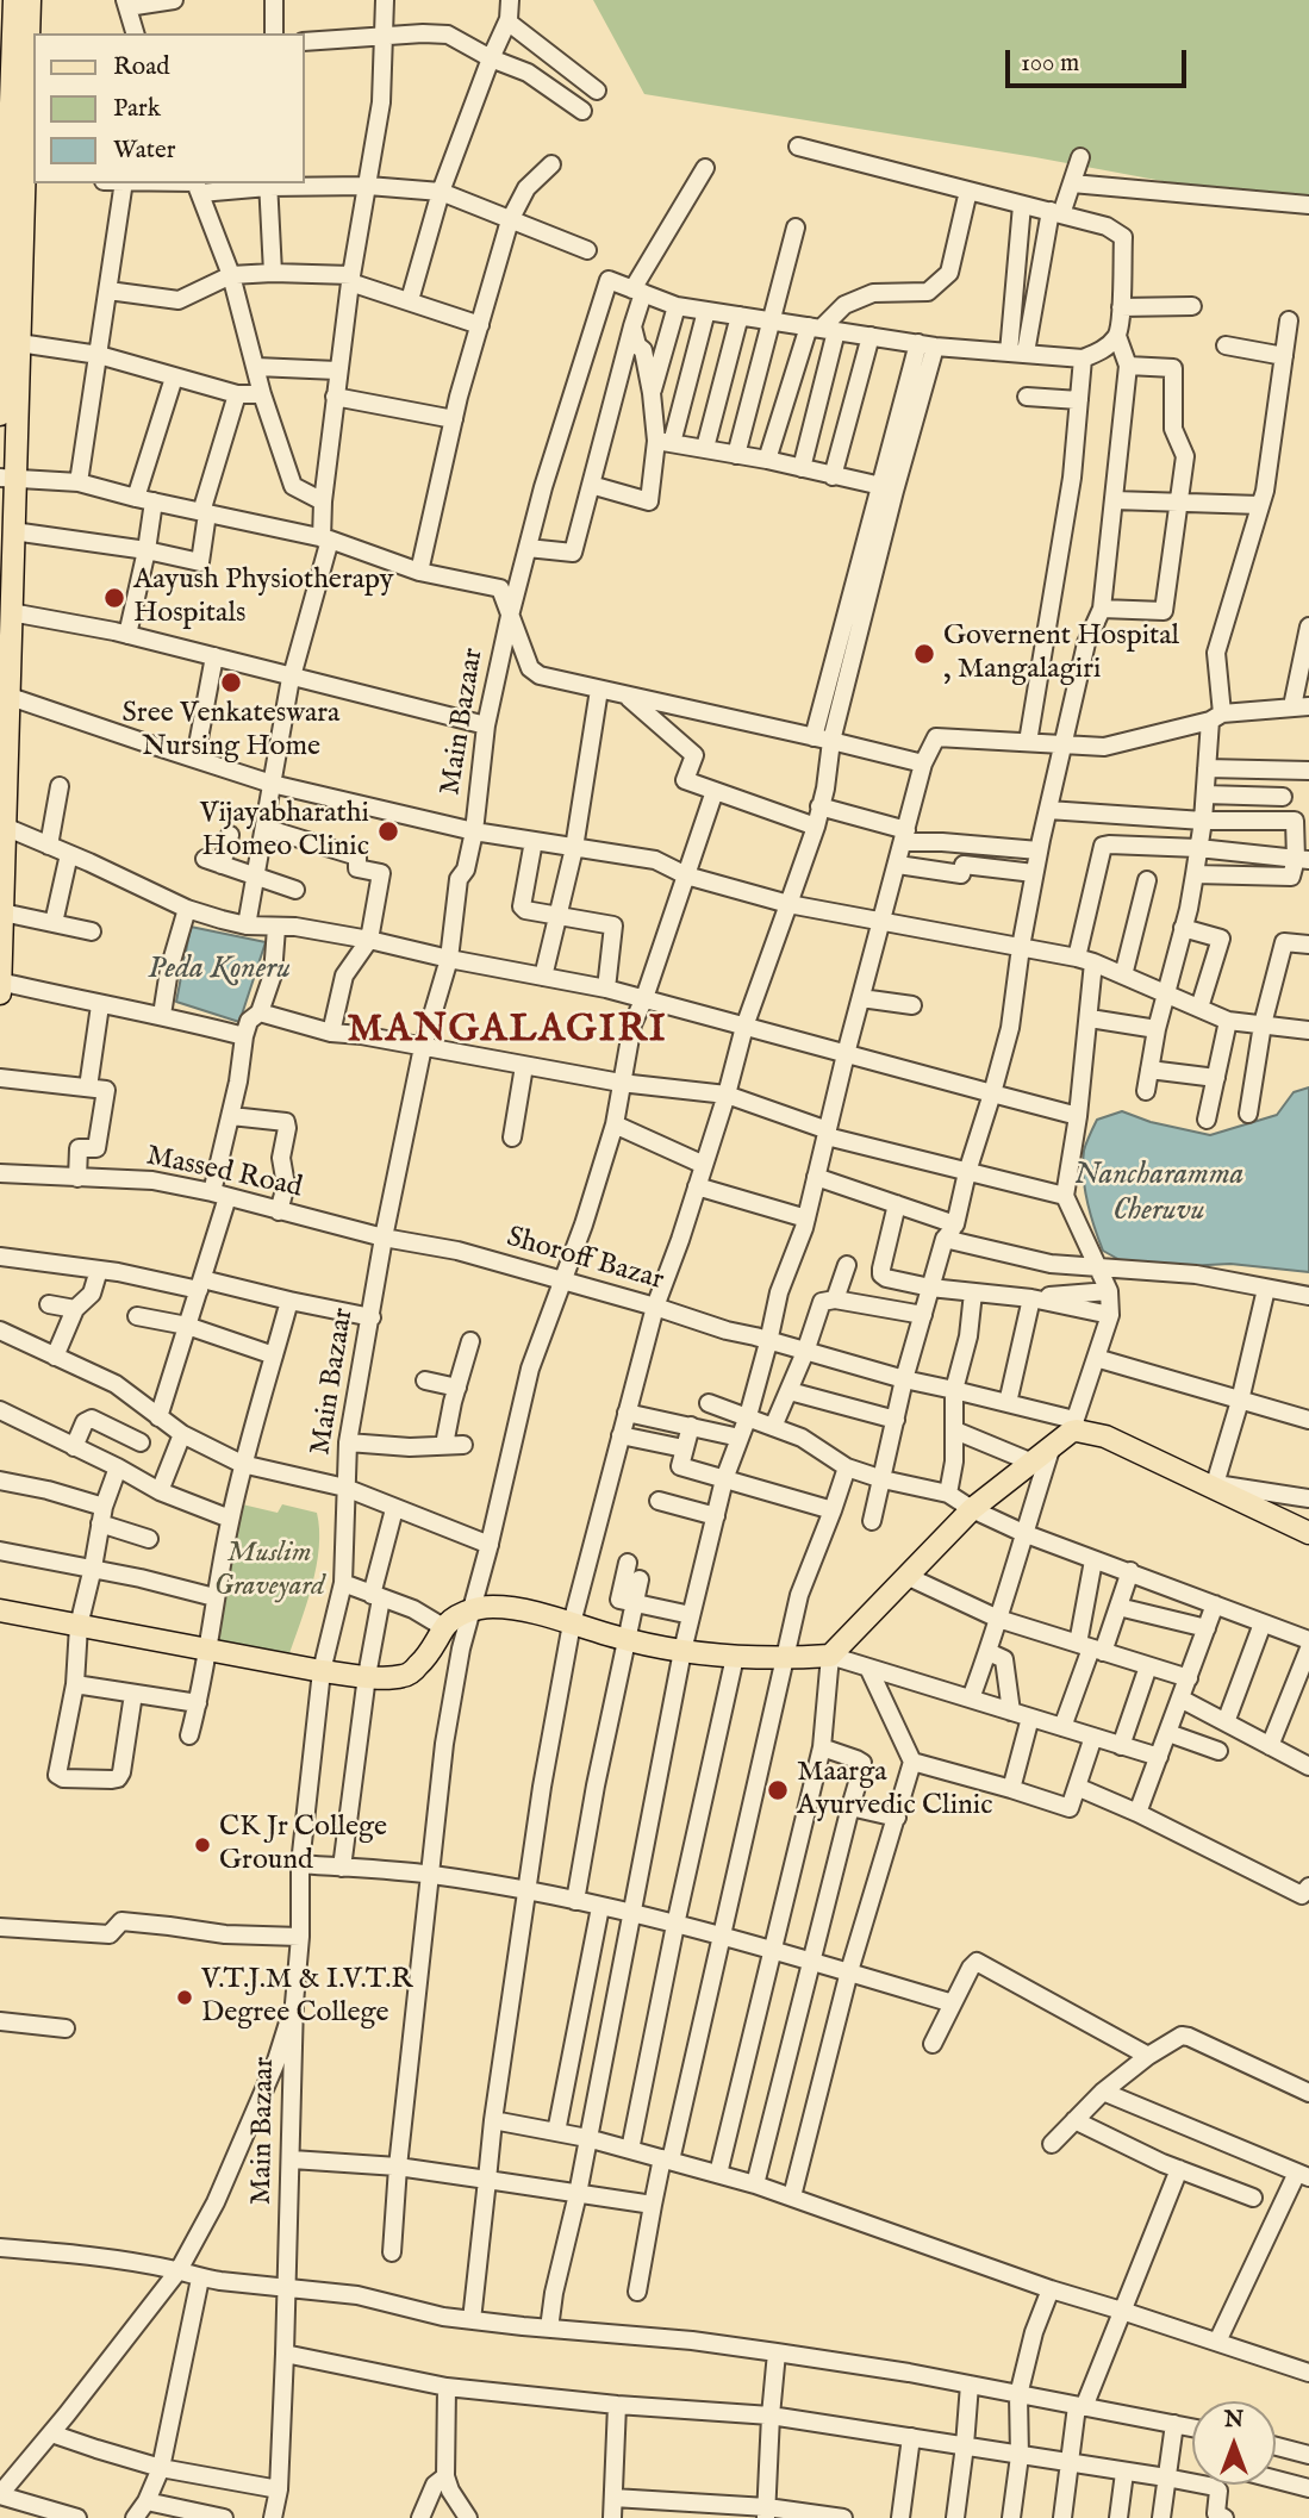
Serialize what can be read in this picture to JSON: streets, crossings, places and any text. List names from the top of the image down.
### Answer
{
  "streets": {
    "street": ["Main Bazaar", "Massed Road", "Shoroff Bazar"]
  },
  "crossings": [
    ["Main Bazaar", "Massed Road"],
    ["Main Bazaar", "Shoroff Bazar"],
    ["Massed Road", "Shoroff Bazar"]
  ],
  "districts": ["MANGALAGIRI"],
  "water": ["Peda Koneru", "Nancharamma Cheruvu"],
  "parks": ["Muslim Graveyard"],
  "places": [
    "Aayush Physiotherapy Hospitals",
    "Governent Hospital , Mangalagiri",
    "Sree Venkateswara Nursing Home",
    "Vijayabharathi Homeo Clinic",
    "Maarga Ayurvedic Clinic",
    "CK Jr College Ground",
    "V.T.J.M & I.V.T.R Degree College"
  ],
  "legend": ["Road", "Park", "Water"],
  "scale_bar": "100 m",
  "north": "top"
}
